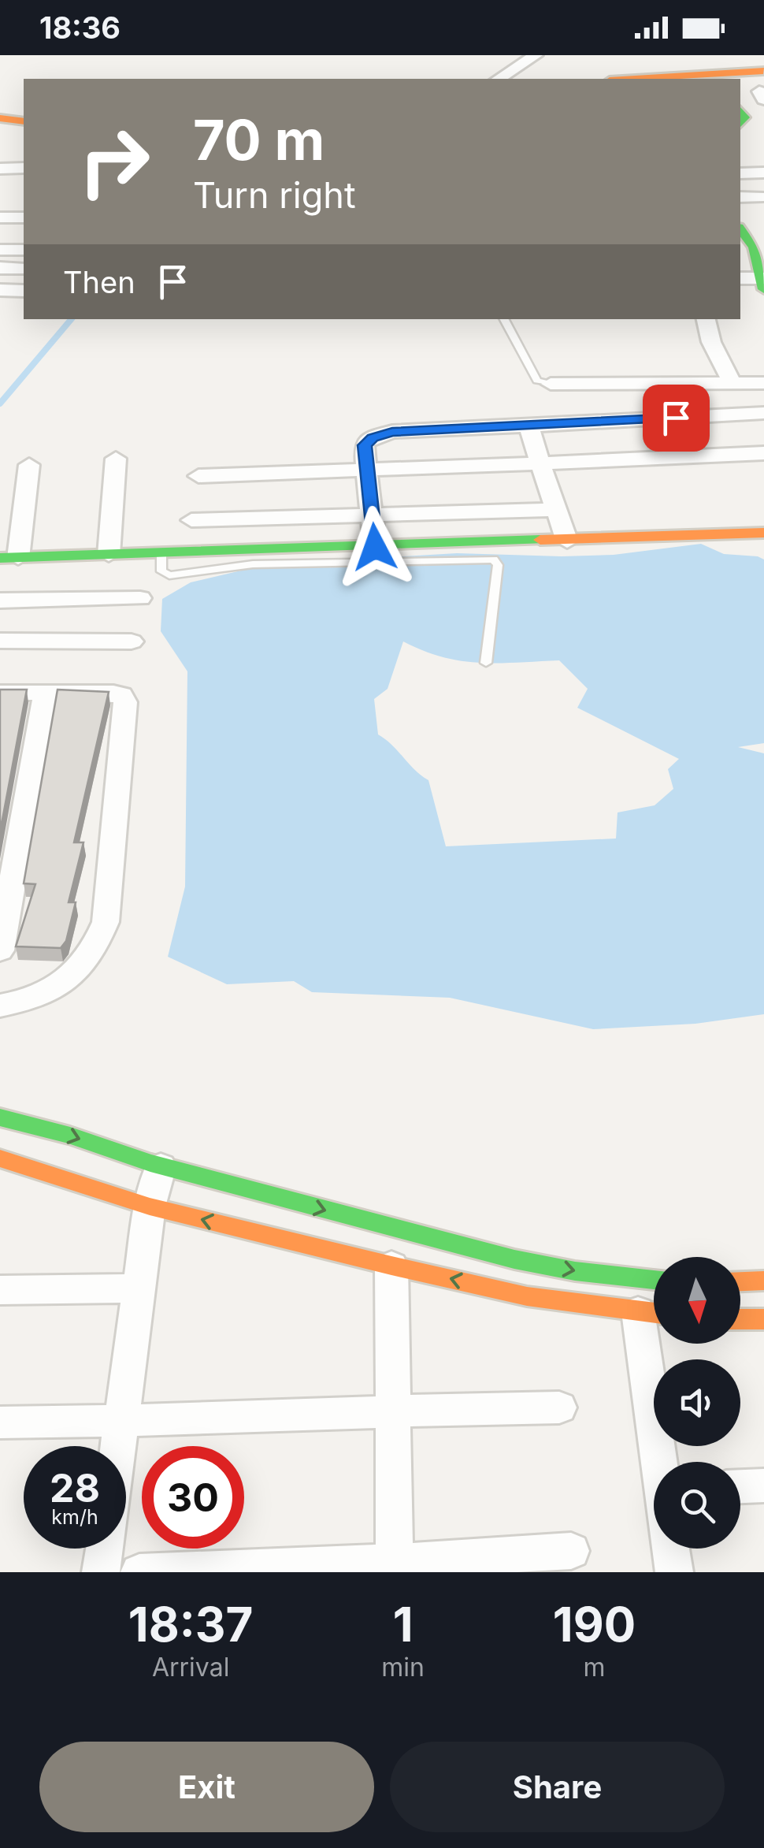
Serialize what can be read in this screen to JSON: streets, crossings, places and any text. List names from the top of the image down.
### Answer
{
  "north": "bottom",
  "page": {
    "status": "18:36",
    "turn": ["70 m", "Turn right"],
    "then": "Then",
    "speed": "28 km/h",
    "limit": "30",
    "eta": [
      "18:37",
      "Arrival",
      "1",
      "min",
      "190",
      "m"
    ],
    "buttons": ["Exit", "Share"]
  }
}
